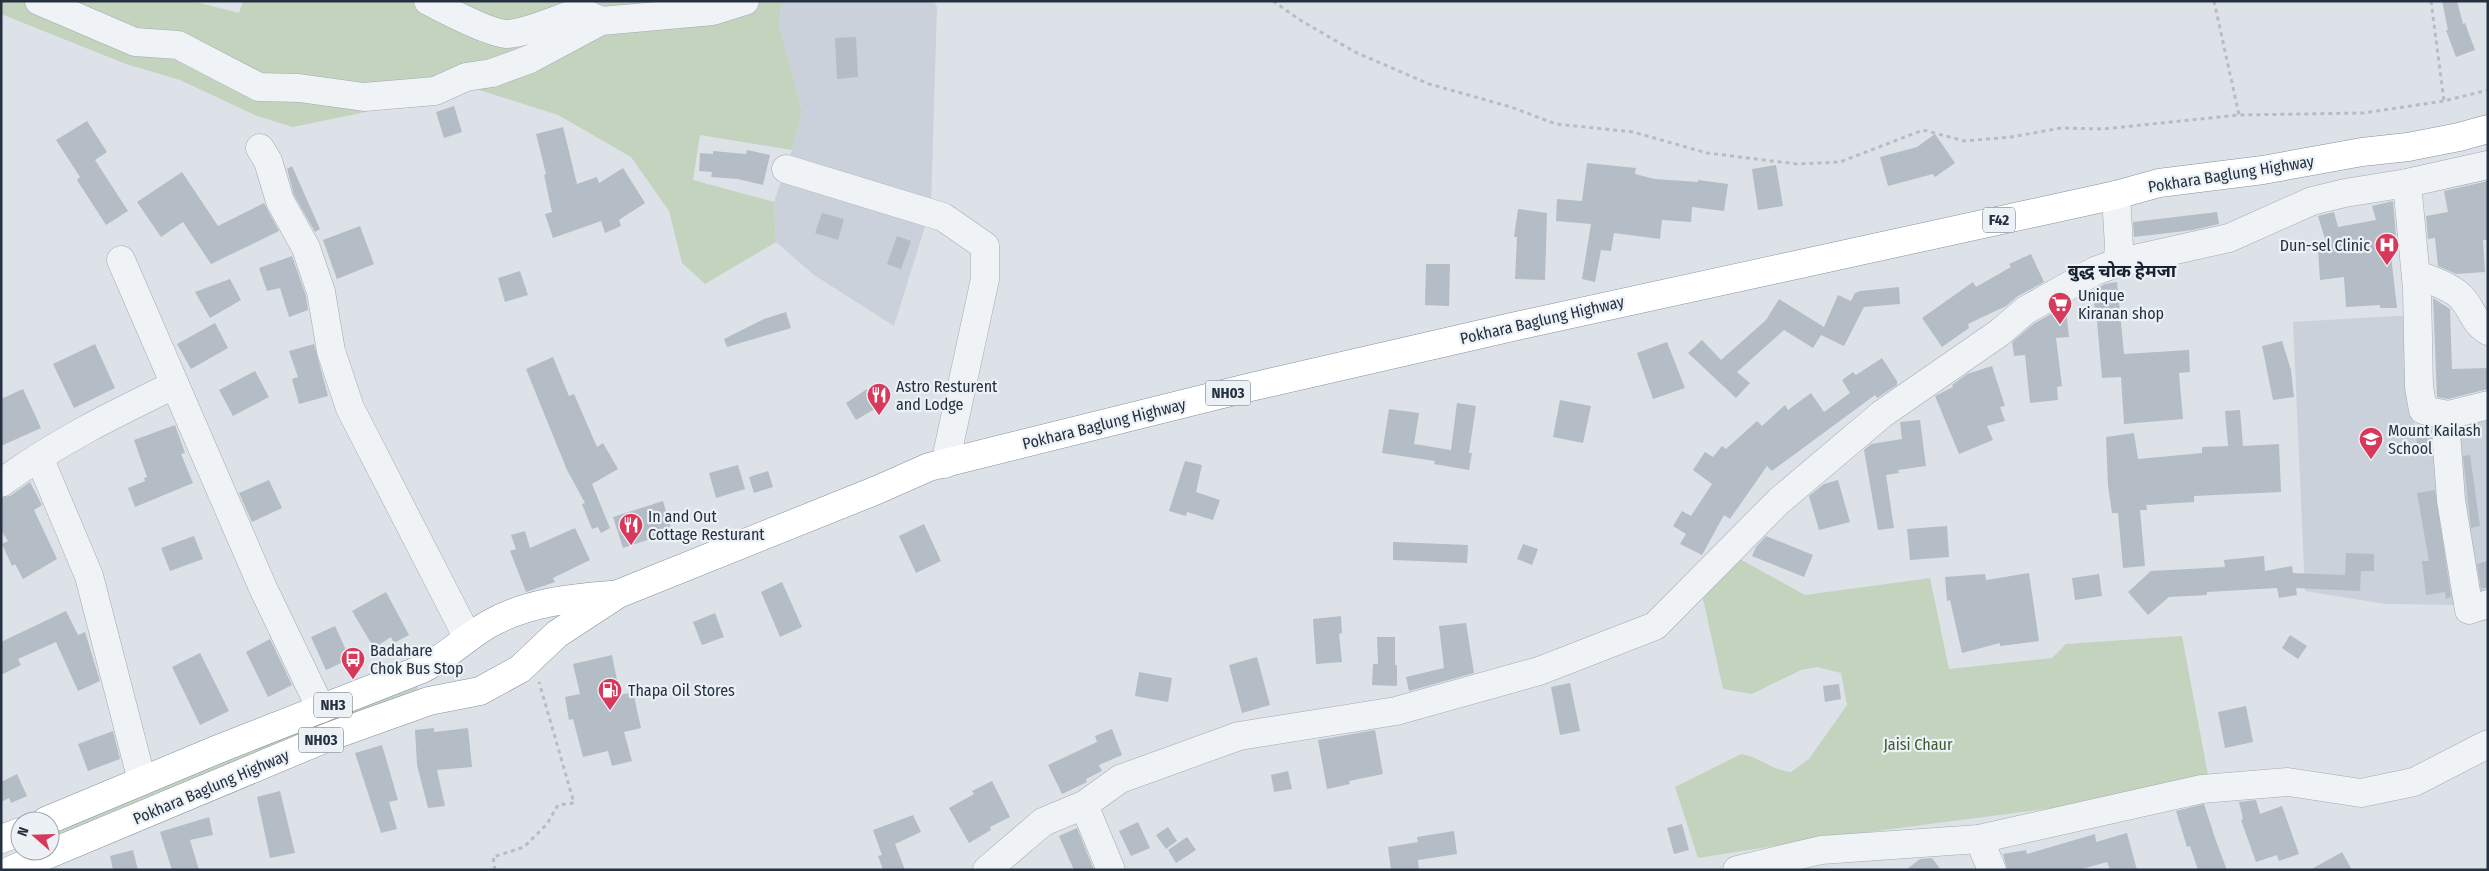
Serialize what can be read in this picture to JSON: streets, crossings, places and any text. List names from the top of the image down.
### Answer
{
  "streets": {
    "highway": [
      "Pokhara Baglung Highway",
      "F42",
      "NH03",
      "NH3"
    ]
  },
  "districts": ["बुद्ध चोक हेमजा"],
  "parks": ["Jaisi Chaur"],
  "places": {
    "hospital": ["Dun-sel Clinic"],
    "supermarket": ["Unique Kiranan shop"],
    "restaurant": ["Astro Resturent and Lodge", "In and Out Cottage Resturant"],
    "school or university": ["Mount Kailash School"],
    "bus stop": ["Badahare Chok Bus Stop"],
    "fuel station": ["Thapa Oil Stores"]
  },
  "north": "left"
}
